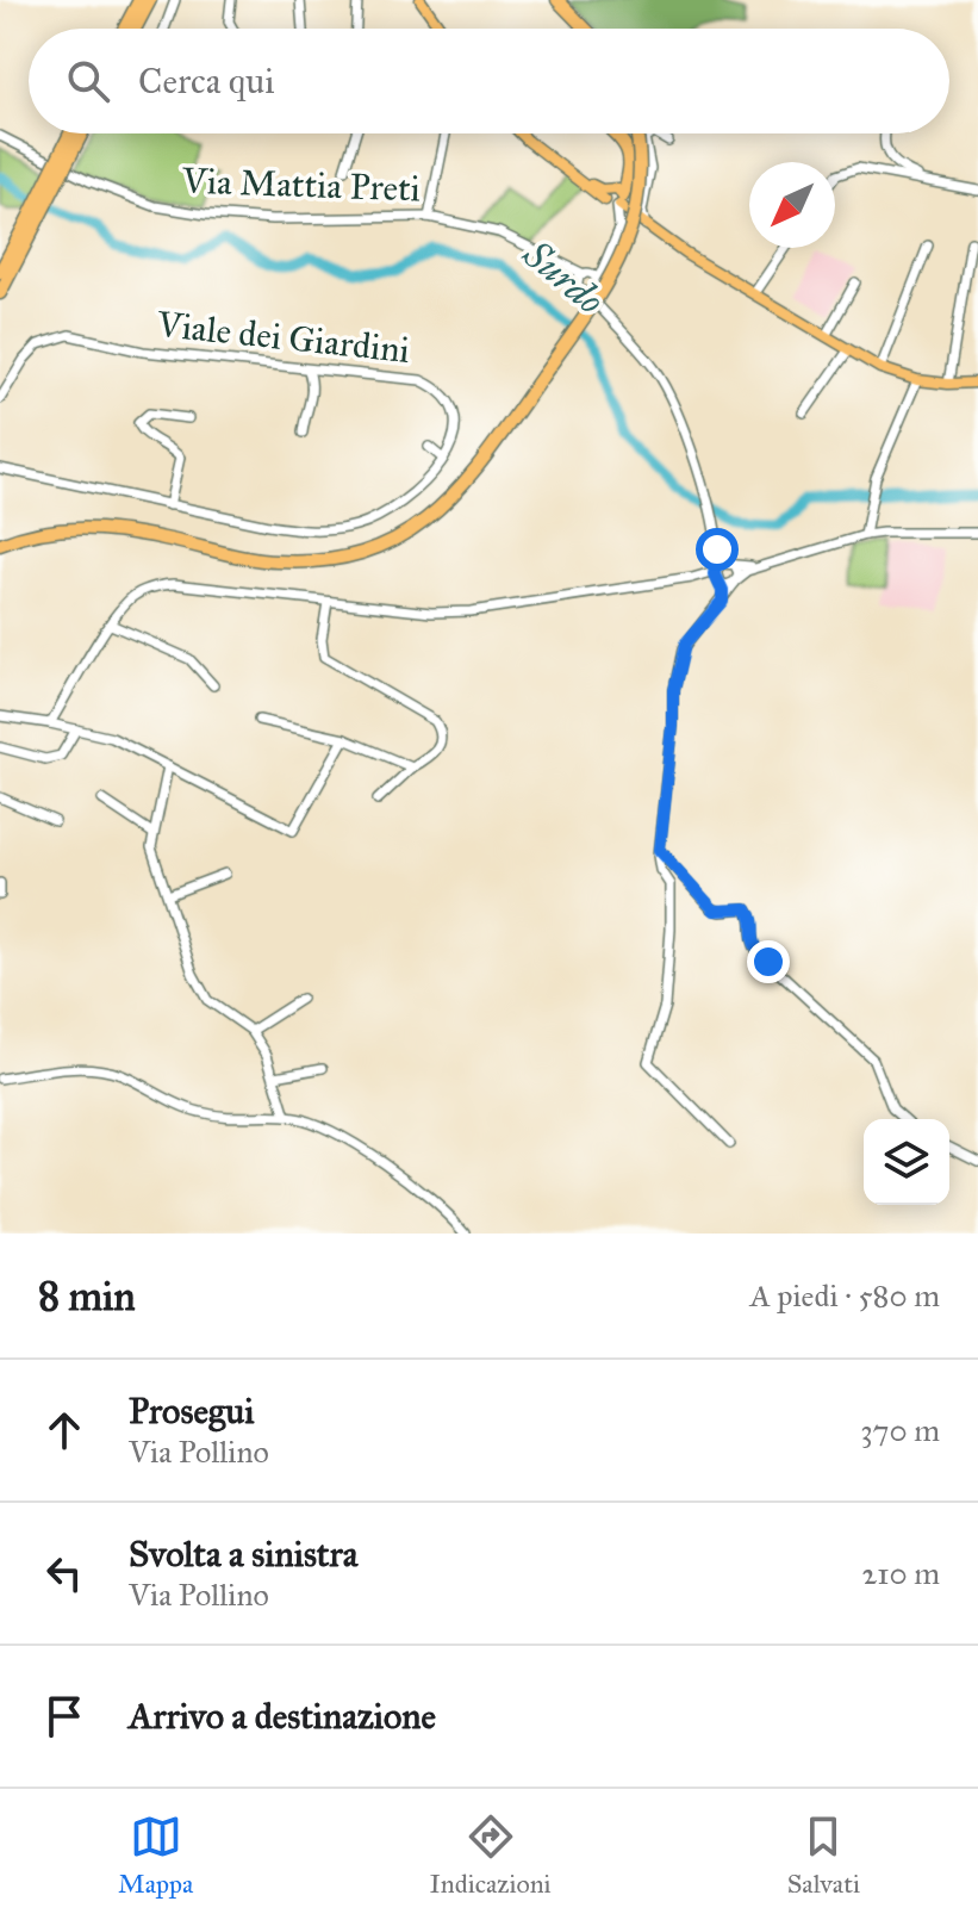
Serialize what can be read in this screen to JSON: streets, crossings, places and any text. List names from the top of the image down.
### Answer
{
  "streets": {
    "street": ["Via Mattia Preti", "Viale dei Giardini"]
  },
  "water": ["Surdo"],
  "north": "bottom left",
  "page": {
    "search": "Cerca qui",
    "heading": ["8 min", "A piedi · 580 m"],
    "list": [
      ["Prosegui", "Via Pollino", "370 m"],
      ["Svolta a sinistra", "Via Pollino", "210 m"],
      "Arrivo a destinazione"
    ],
    "nav": ["Mappa", "Indicazioni", "Salvati"]
  }
}
